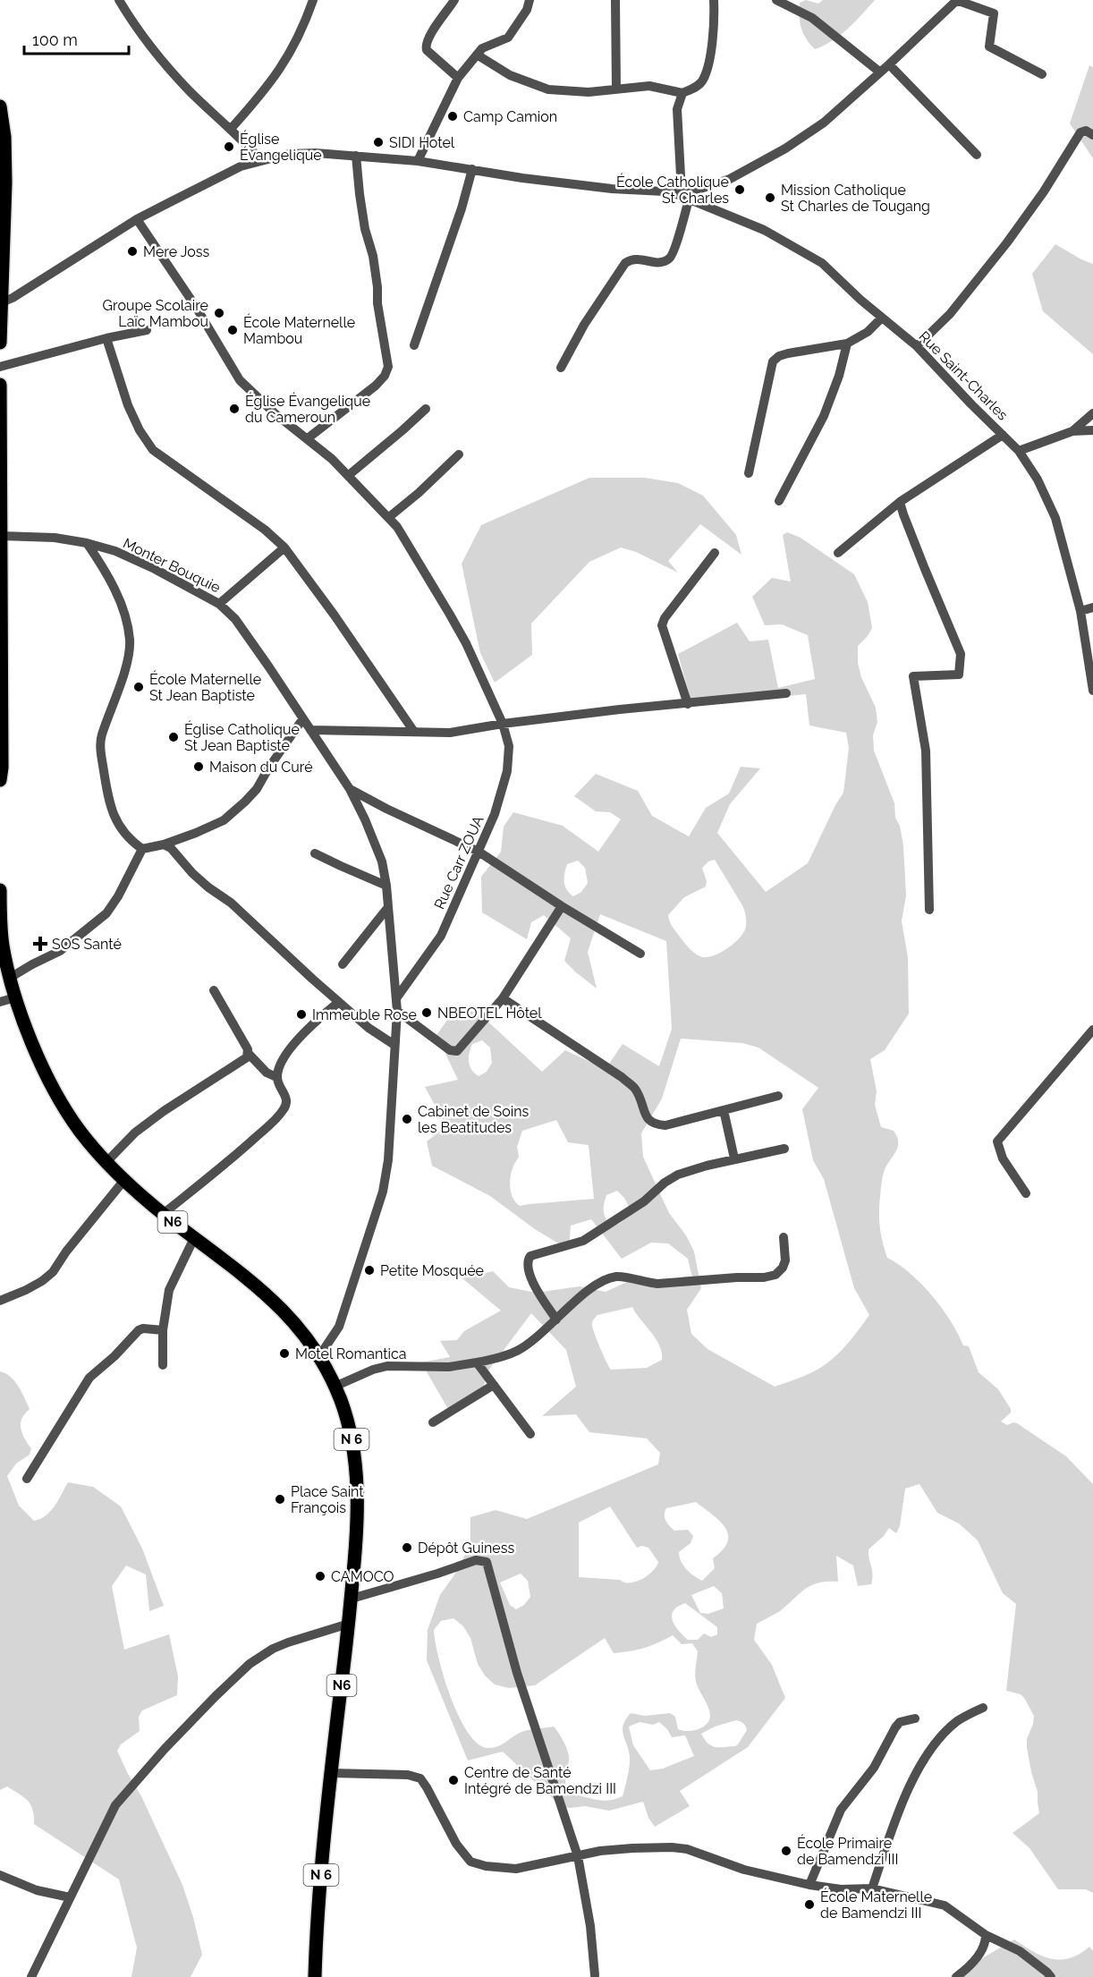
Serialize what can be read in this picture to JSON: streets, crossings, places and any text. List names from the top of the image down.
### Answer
{
  "streets": {
    "highway": ["N6", "N 6"],
    "street": ["Rue Saint-Charles", "Monter Bouquie", "Rue Carr ZOUA"]
  },
  "crossings": [
    ["Monter Bouquie", "Rue Carr ZOUA"],
    ["Monter Bouquie", "N6"],
    ["Monter Bouquie", "N 6"],
    ["N6", "N 6"]
  ],
  "places": {
    "other": [
      "Camp Camion",
      "SIDI Hotel",
      "Église Évangelique",
      "École Catholique St Charles",
      "Mission Catholique St Charles de Tougang",
      "Mere Joss",
      "Groupe Scolaire Laïc Mambou",
      "École Maternelle Mambou",
      "Église Évangelique du Cameroun",
      "École Maternelle St Jean Baptiste",
      "Église Catholique St Jean Baptiste",
      "Maison du Curé",
      "NBEOTEL Hôtel",
      "Immeuble Rose",
      "Cabinet de Soins les Beatitudes",
      "Petite Mosquée",
      "Motel Romantica",
      "Place Saint François",
      "Dépôt Guiness",
      "CAMOCO",
      "Centre de Santé Intégré de Bamendzi III",
      "École Primaire de Bamendzi III",
      "École Maternelle de Bamendzi III"
    ],
    "health": ["SOS Santé"]
  },
  "scale_bar": "100 m"
}
